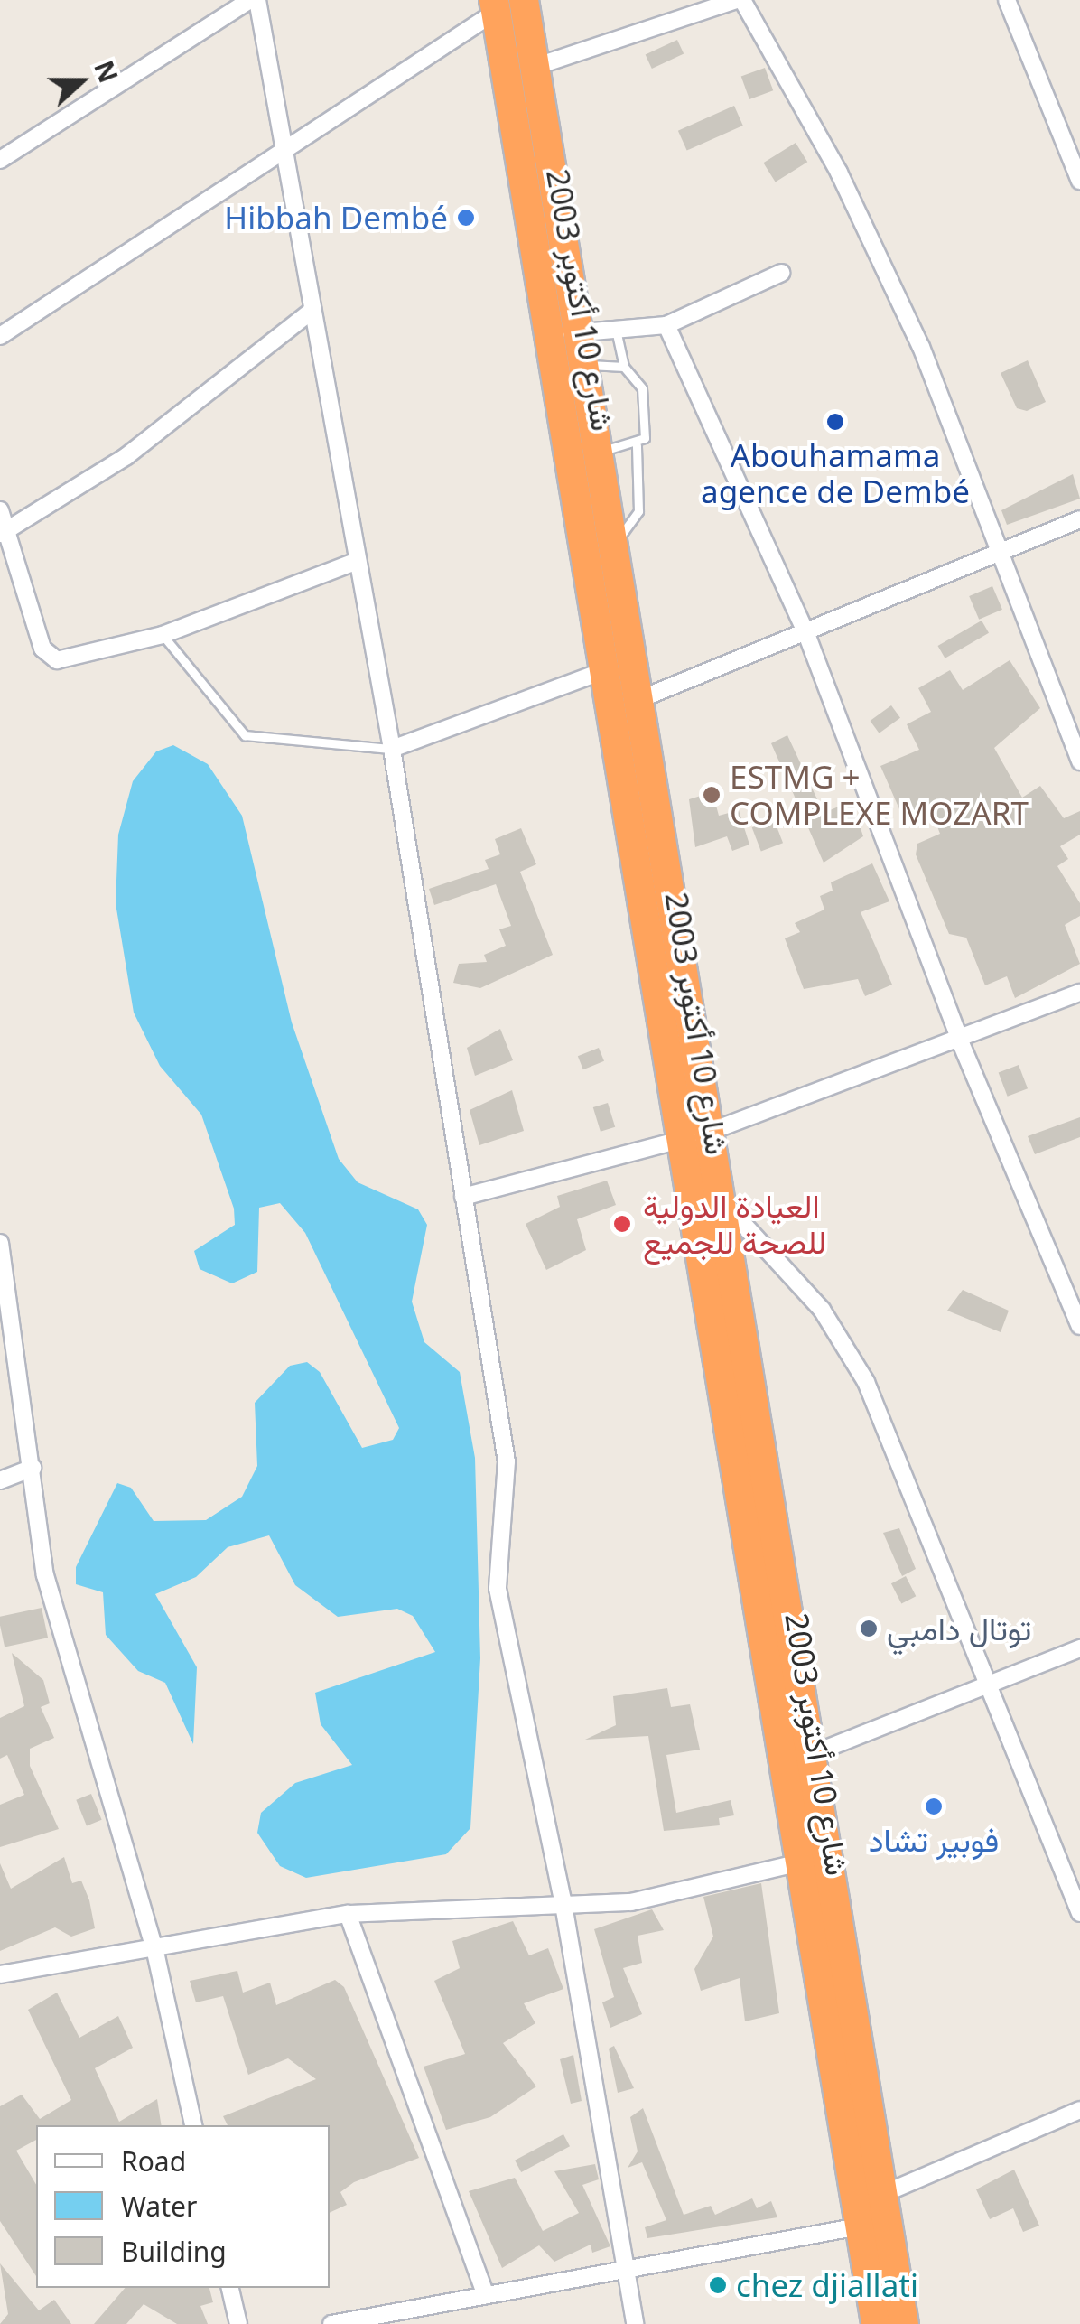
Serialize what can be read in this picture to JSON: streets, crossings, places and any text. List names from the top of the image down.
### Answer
{
  "streets": {
    "highway": ["شارع 10 أكتوبر 2003"]
  },
  "places": [
    "Hibbah Dembé",
    "Abouhamama agence de Dembé",
    "ESTMG + COMPLEXE MOZART",
    "العيادة الدولية للصحة للجميع",
    "توتال دامبي",
    "فوبير تشاد",
    "chez djiallati"
  ],
  "legend": ["Road", "Water", "Building"],
  "north": "right"
}
